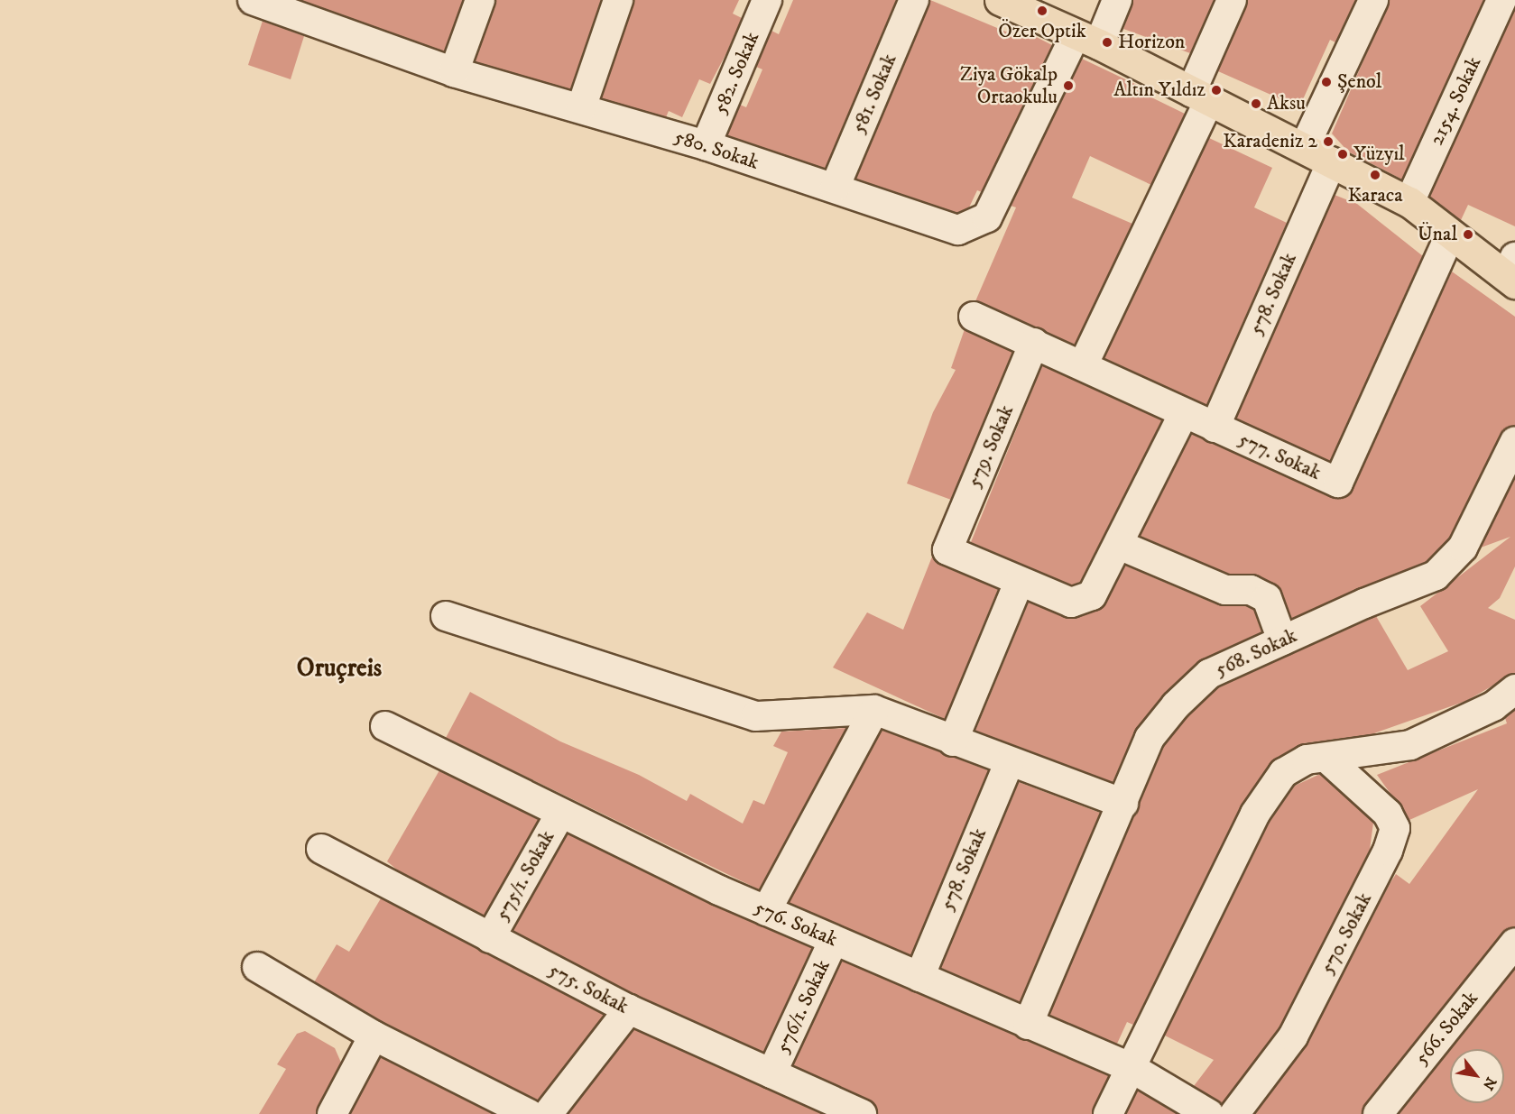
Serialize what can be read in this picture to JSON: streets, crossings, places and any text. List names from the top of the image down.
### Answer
{
  "streets": {
    "street": [
      "582. Sokak",
      "581. Sokak",
      "2154. Sokak",
      "580. Sokak",
      "578. Sokak",
      "579. Sokak",
      "577. Sokak",
      "568. Sokak",
      "575/1. Sokak",
      "576. Sokak",
      "570. Sokak",
      "575. Sokak",
      "576/1. Sokak",
      "566. Sokak"
    ]
  },
  "crossings": [
    ["582. Sokak", "580. Sokak"],
    ["581. Sokak", "580. Sokak"],
    ["578. Sokak", "577. Sokak"],
    ["578. Sokak", "576. Sokak"],
    ["579. Sokak", "577. Sokak"],
    ["568. Sokak", "576. Sokak"],
    ["575/1. Sokak", "576. Sokak"],
    ["575/1. Sokak", "575. Sokak"],
    ["576. Sokak", "576/1. Sokak"],
    ["575. Sokak", "576/1. Sokak"]
  ],
  "districts": ["Oruçreis"],
  "places": [
    "Özer Optik",
    "Horizon",
    "Şenol",
    "Ziya Gökalp Ortaokulu",
    "Altın Yıldız",
    "Aksu",
    "Karadeniz 2",
    "Yüzyıl",
    "Karaca",
    "Ünal"
  ],
  "north": "bottom right"
}
